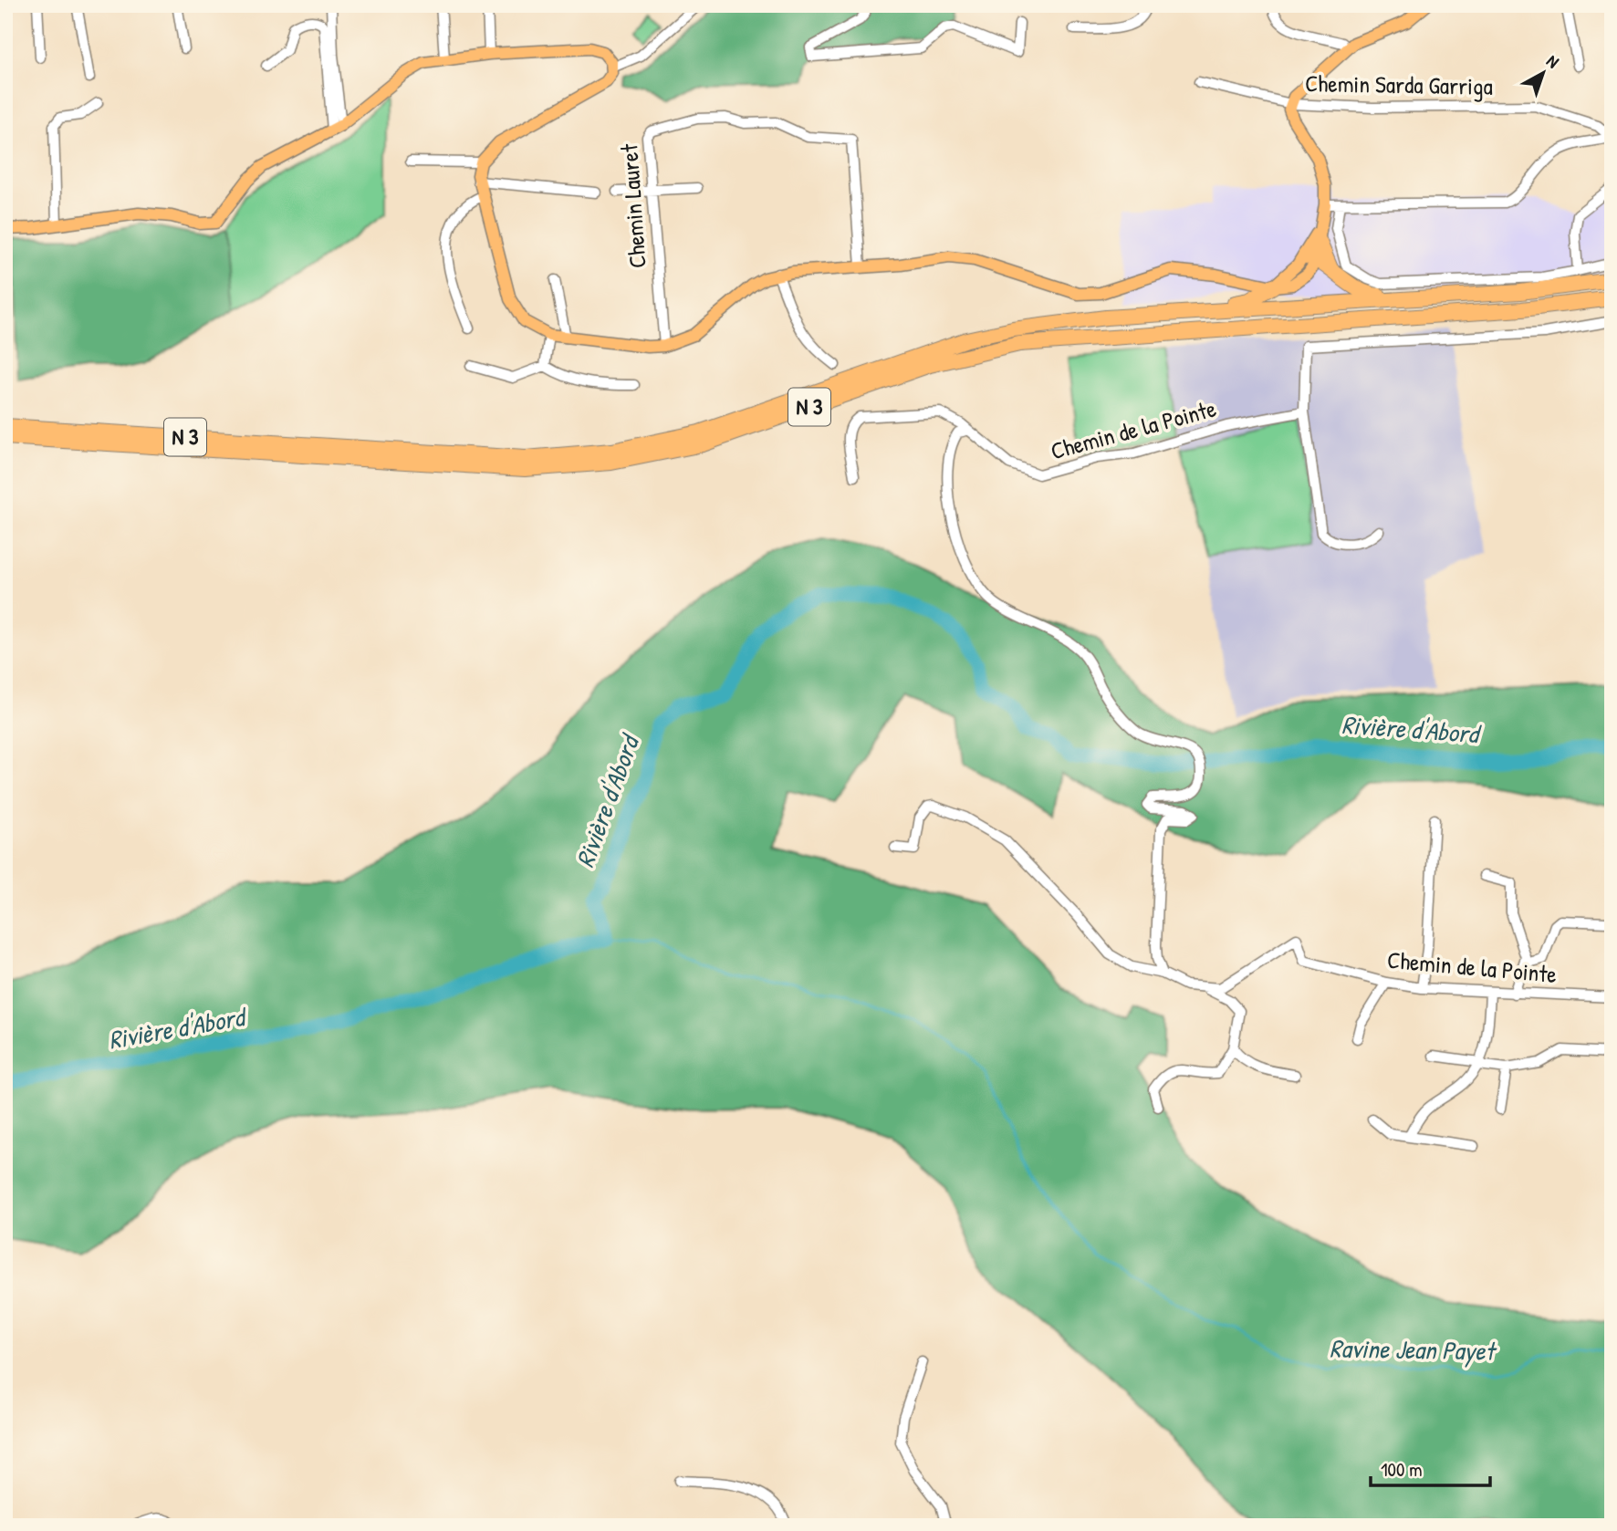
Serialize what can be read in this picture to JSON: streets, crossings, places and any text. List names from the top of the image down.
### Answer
{
  "streets": {
    "highway": ["N 3"],
    "street": ["Chemin Sarda Garriga", "Chemin Lauret", "Chemin de la Pointe"]
  },
  "water": ["Rivière d'Abord", "Ravine Jean Payet"],
  "scale_bar": "100 m",
  "north": "top right"
}
